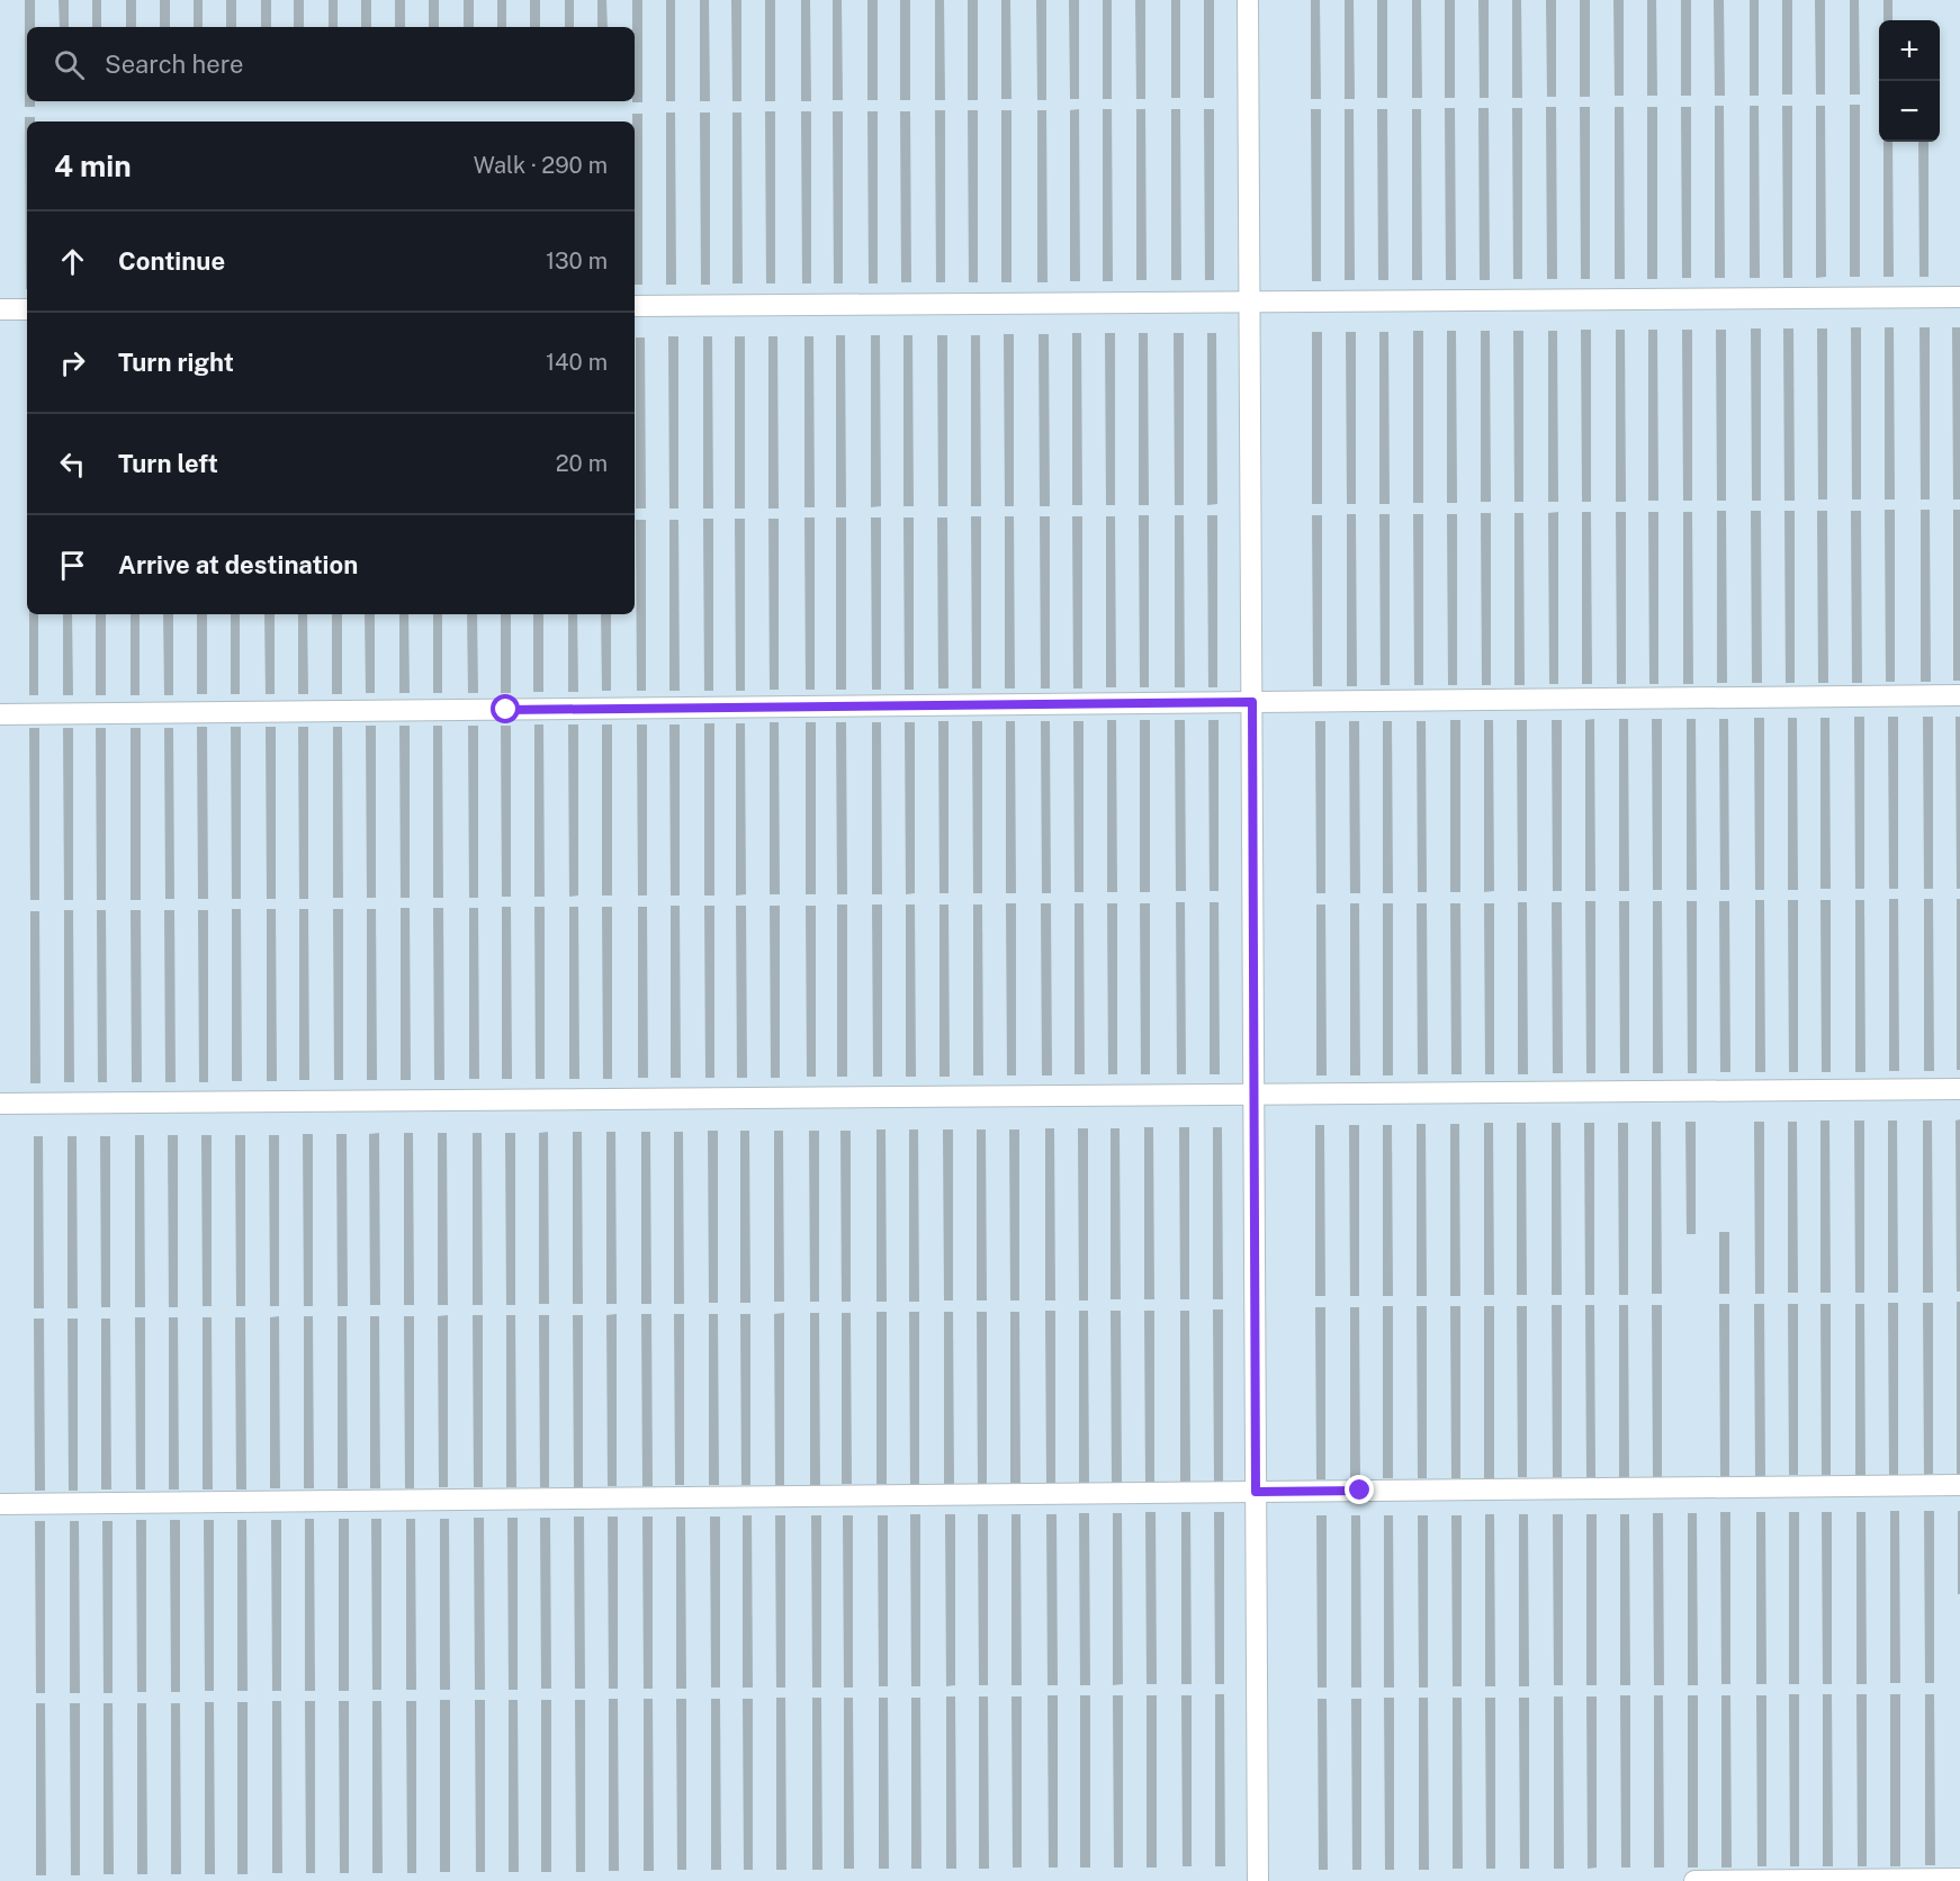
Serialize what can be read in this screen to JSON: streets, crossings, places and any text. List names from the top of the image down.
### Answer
{
  "page": {
    "map_buttons": ["+", "−"],
    "search": "Search here",
    "heading": ["4 min", "Walk · 290 m"],
    "list": [
      ["Continue", "130 m"],
      ["Turn right", "140 m"],
      ["Turn left", "20 m"],
      "Arrive at destination"
    ]
  }
}
